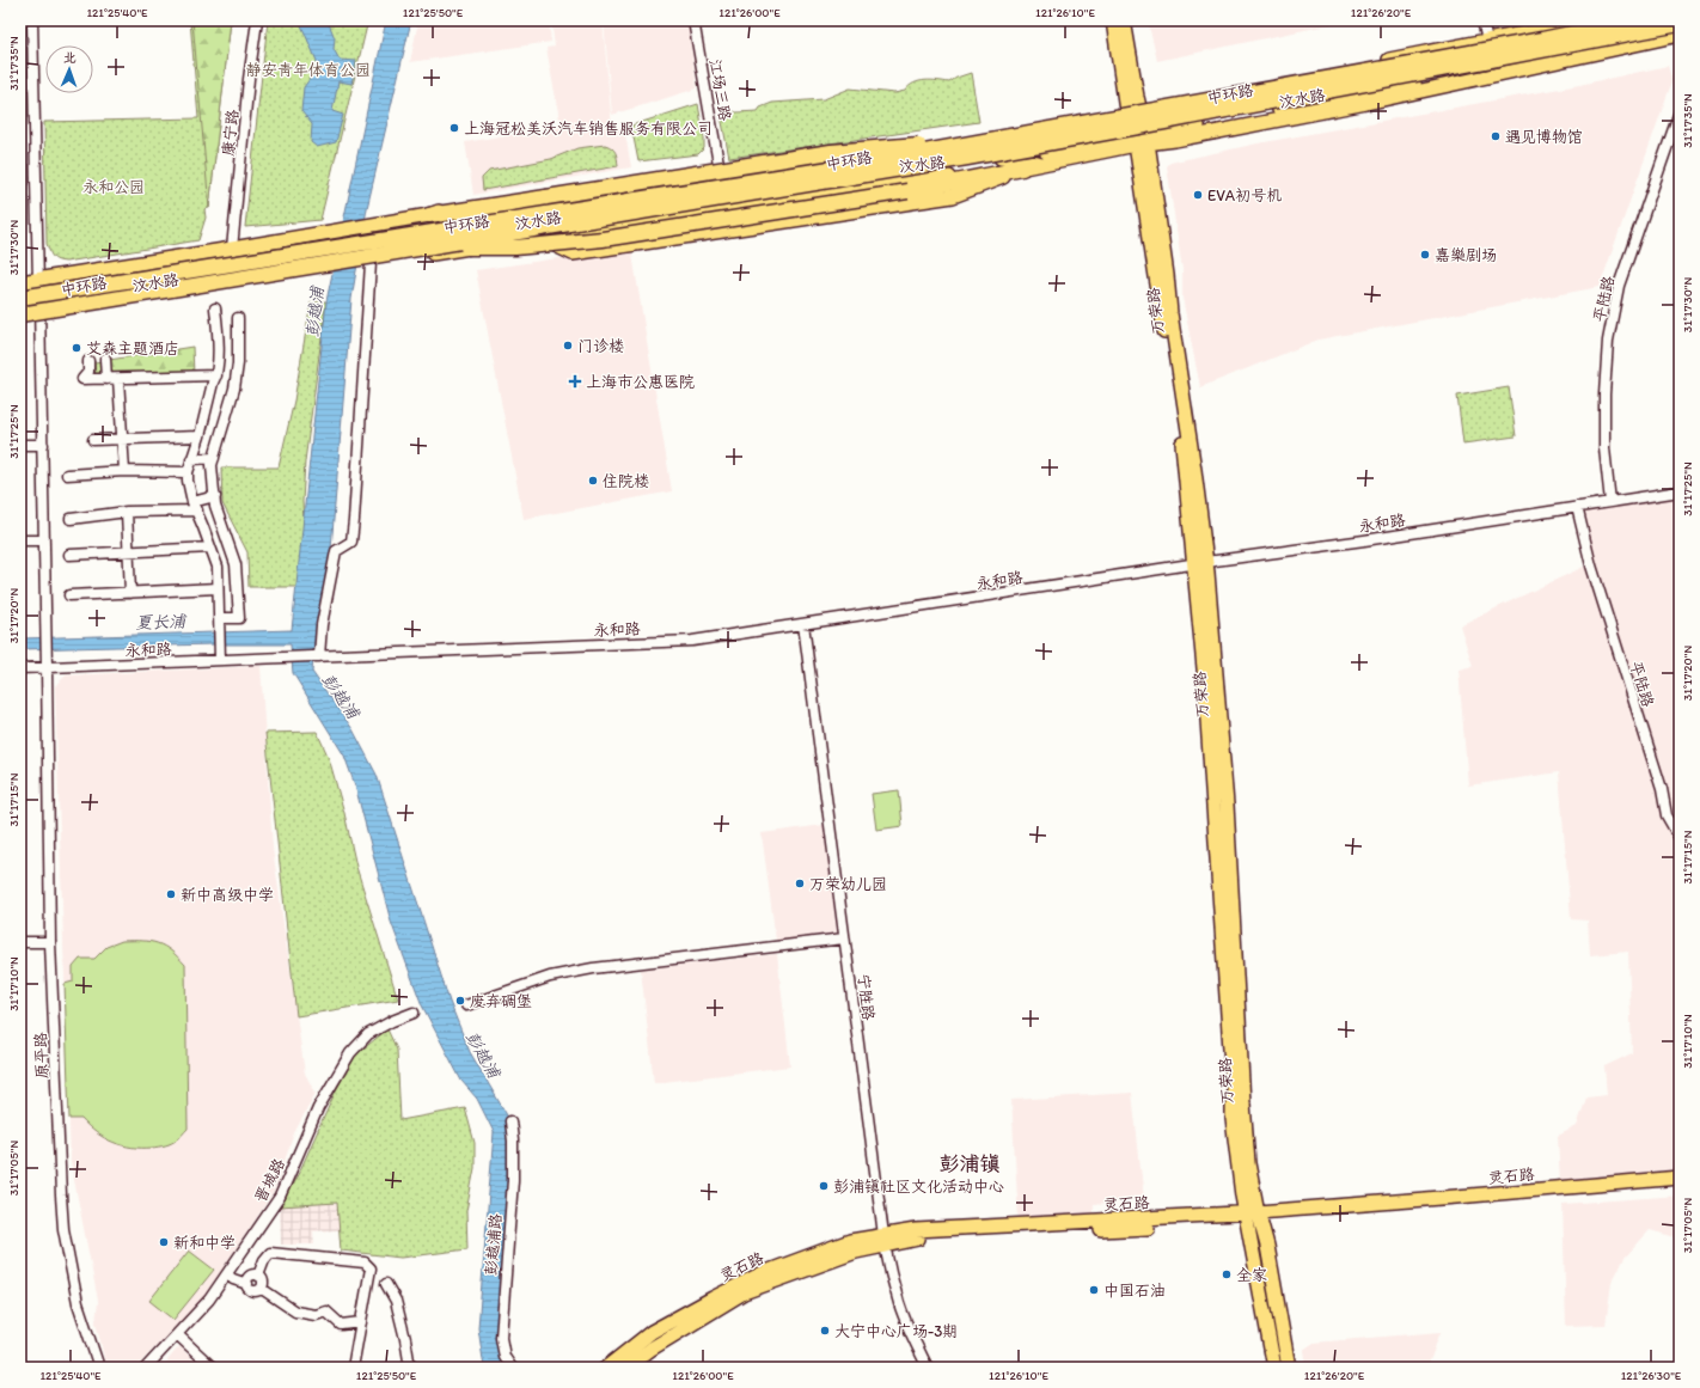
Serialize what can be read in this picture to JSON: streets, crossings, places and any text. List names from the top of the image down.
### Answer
{
  "streets": {
    "highway": ["中环路"],
    "main road": ["汶水路", "万荣路", "灵石路"],
    "street": [
      "江场三路",
      "康宁路",
      "平陆路",
      "永和路",
      "宁胜路",
      "原平路",
      "晋城路",
      "彭越浦路"
    ]
  },
  "crossings": [
    ["江场三路", "汶水路"],
    ["中环路", "汶水路"],
    ["汶水路", "康宁路"],
    ["汶水路", "万荣路"],
    ["汶水路", "原平路"],
    ["平陆路", "永和路"],
    ["万荣路", "永和路"],
    ["万荣路", "灵石路"],
    ["永和路", "宁胜路"],
    ["永和路", "原平路"],
    ["宁胜路", "灵石路"]
  ],
  "districts": ["彭浦镇"],
  "water": ["彭越浦", "夏长浦"],
  "parks": ["静安青年体育公园", "永和公园"],
  "places": {
    "other": [
      "上海冠松美沃汽车销售服务有限公司",
      "遇见博物馆",
      "EVA初号机",
      "嘉樂剧场",
      "门诊楼",
      "艾森主题酒店",
      "住院楼",
      "万荣幼儿园",
      "新中高级中学",
      "废弃碉堡",
      "彭浦镇社区文化活动中心",
      "新和中学",
      "全家",
      "中国石油",
      "大宁中心广场-3期"
    ],
    "health": ["上海市公惠医院"]
  },
  "north": "top",
  "coordinates": [
    "121°25'40\"E",
    "121°25'50\"E",
    "121°26'00\"E",
    "121°26'10\"E",
    "121°26'20\"E",
    "31°17'35\"N",
    "31°17'30\"N",
    "31°17'25\"N",
    "31°17'20\"N",
    "31°17'15\"N",
    "31°17'10\"N",
    "31°17'05\"N",
    "121°26'30\"E"
  ]
}
